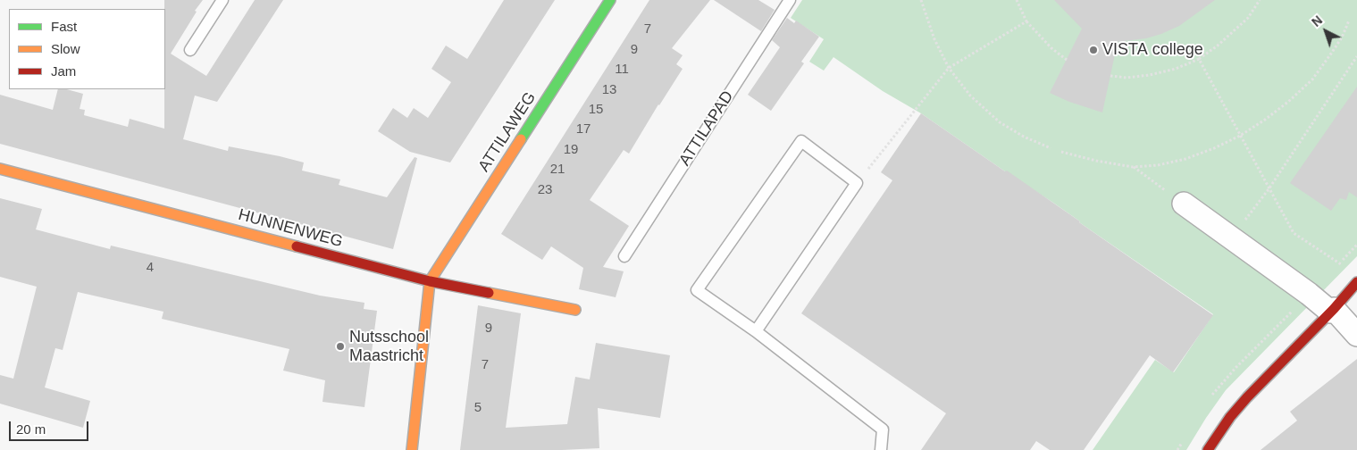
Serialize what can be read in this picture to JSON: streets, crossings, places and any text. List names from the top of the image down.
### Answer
{
  "streets": {
    "street": ["ATTILAWEG", "HUNNENWEG"],
    "lane": ["ATTILAPAD"]
  },
  "crossings": [
    ["ATTILAWEG", "HUNNENWEG"]
  ],
  "places": ["VISTA college", "Nutsschool Maastricht"],
  "house_numbers": [
    "7",
    "9",
    "11",
    "13",
    "15",
    "17",
    "19",
    "21",
    "23",
    "4",
    "9",
    "7",
    "5"
  ],
  "legend": ["Fast", "Slow", "Jam"],
  "scale_bar": "20 m",
  "north": "top left"
}
